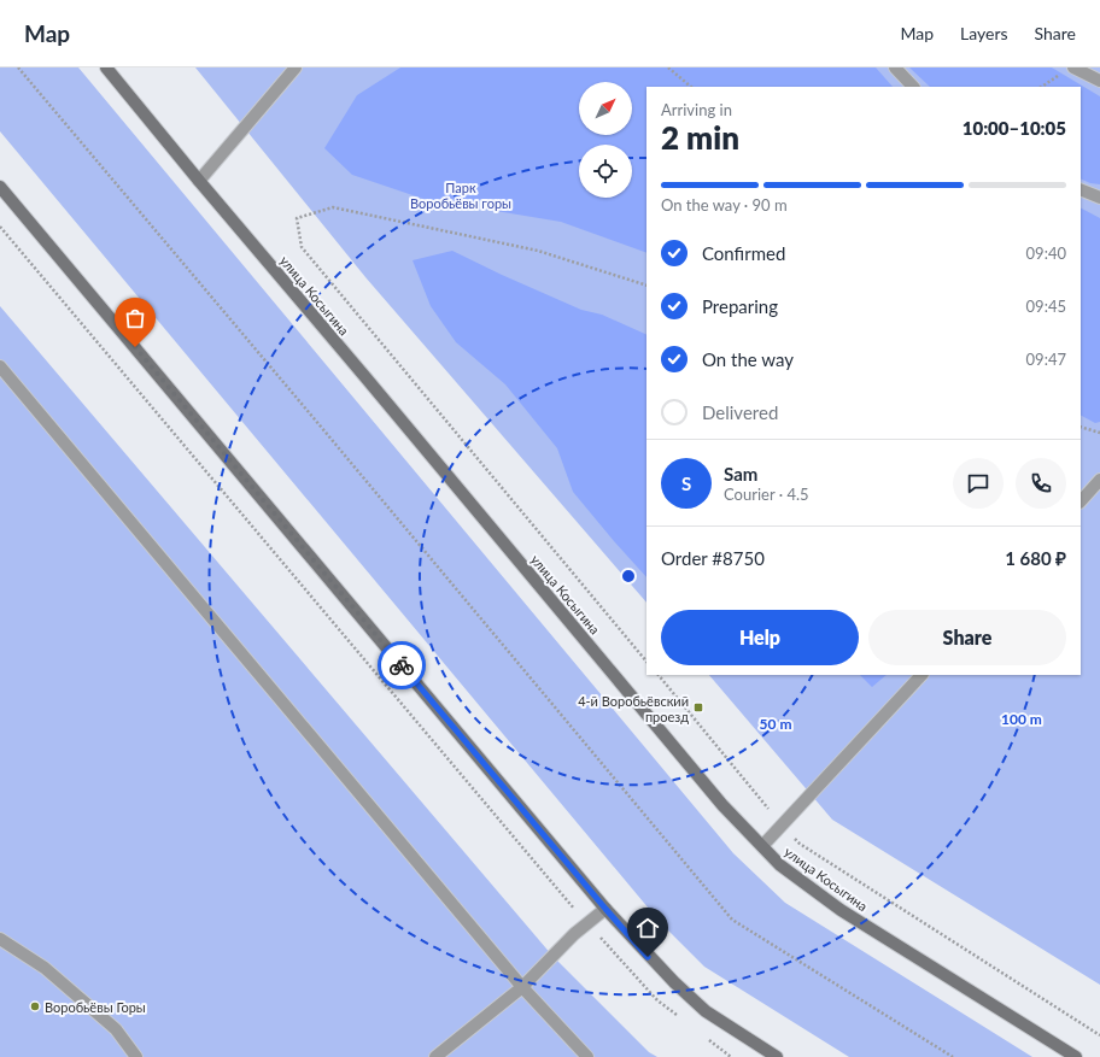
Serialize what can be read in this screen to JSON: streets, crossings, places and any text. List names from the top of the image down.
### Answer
{
  "streets": {
    "main road": ["улица Косыгина"]
  },
  "parks": ["Парк Воробьёвы горы"],
  "places": {
    "transit": ["4-й Воробьёвский проезд"],
    "other": ["Воробьёвы Горы"]
  },
  "north": "top right",
  "page": {
    "header": "Map",
    "nav": ["Map", "Layers", "Share"],
    "heading": ["2 min", "Arriving in", "10:00–10:05"],
    "panel": [
      "Sam",
      "Courier · 4.5",
      "Order #8750",
      "1 680 ₽"
    ],
    "bar": "On the way · 90 m",
    "list": [
      ["Confirmed", "09:40"],
      ["Preparing", "09:45"],
      ["On the way", "09:47"],
      "Delivered"
    ],
    "round": "S",
    "buttons": ["Help", "Share"]
  },
  "rings": ["100 m", "50 m"]
}
